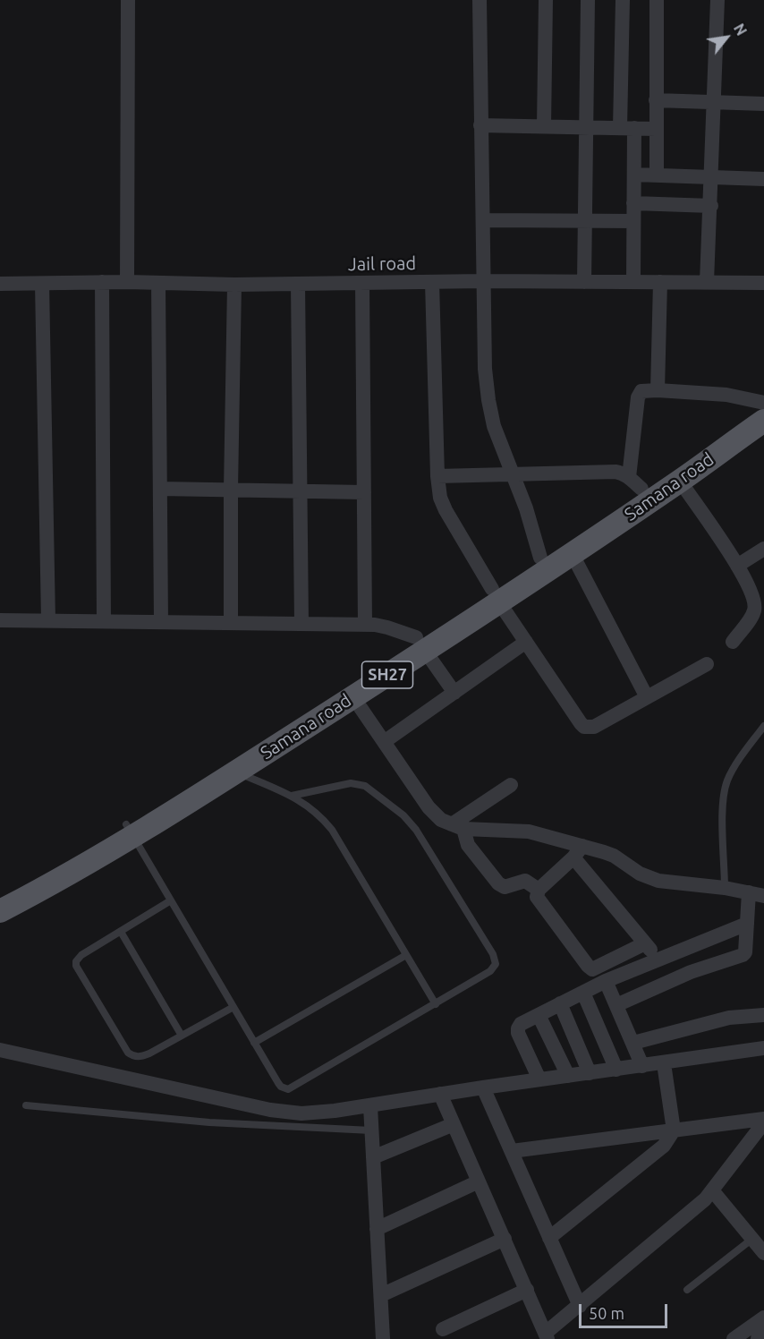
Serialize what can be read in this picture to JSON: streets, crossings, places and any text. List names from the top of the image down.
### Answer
{
  "streets": {
    "main road": ["Samana road", "SH27"],
    "street": ["Jail road"]
  },
  "scale_bar": "50 m",
  "north": "top right"
}
